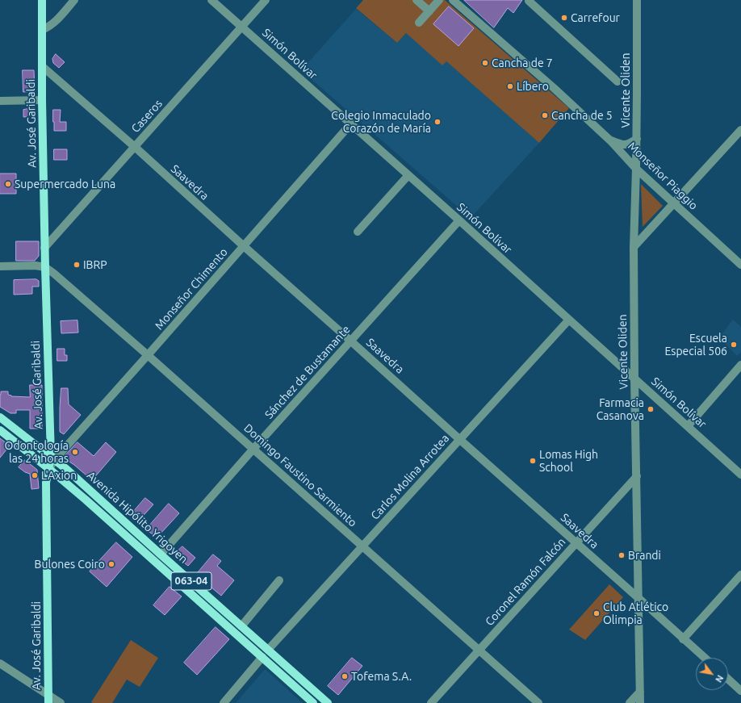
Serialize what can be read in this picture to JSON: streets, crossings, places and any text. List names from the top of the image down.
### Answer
{
  "streets": {
    "main road": ["Av. José Garibaldi", "Avenida Hipólito Yrigoyen", "063-04"],
    "street": [
      "Simón Bolívar",
      "Vicente Oliden",
      "Caseros",
      "Monseñor Piaggio",
      "Saavedra",
      "Monseñor Chimento",
      "Sánchez de Bustamante",
      "Domingo Faustino Sarmiento",
      "Carlos Molina Arrotea",
      "Coronel Ramón Falcón"
    ]
  },
  "crossings": [
    ["Simón Bolívar", "Vicente Oliden"],
    ["Simón Bolívar", "Caseros"],
    ["Simón Bolívar", "Monseñor Chimento"],
    ["Simón Bolívar", "Sánchez de Bustamante"],
    ["Simón Bolívar", "Carlos Molina Arrotea"],
    ["Vicente Oliden", "Monseñor Piaggio"],
    ["Vicente Oliden", "Saavedra"],
    ["Vicente Oliden", "Coronel Ramón Falcón"],
    ["Caseros", "Av. José Garibaldi"],
    ["Caseros", "Saavedra"],
    ["Av. José Garibaldi", "Saavedra"],
    ["Av. José Garibaldi", "Monseñor Chimento"],
    ["Av. José Garibaldi", "Domingo Faustino Sarmiento"],
    ["Av. José Garibaldi", "Avenida Hipólito Yrigoyen"],
    ["Saavedra", "Monseñor Chimento"],
    ["Saavedra", "Sánchez de Bustamante"],
    ["Saavedra", "Carlos Molina Arrotea"],
    ["Saavedra", "Coronel Ramón Falcón"],
    ["Monseñor Chimento", "Domingo Faustino Sarmiento"],
    ["Monseñor Chimento", "Avenida Hipólito Yrigoyen"],
    ["Sánchez de Bustamante", "Domingo Faustino Sarmiento"],
    ["Sánchez de Bustamante", "Avenida Hipólito Yrigoyen"],
    ["Domingo Faustino Sarmiento", "Carlos Molina Arrotea"],
    ["Domingo Faustino Sarmiento", "Coronel Ramón Falcón"],
    ["Carlos Molina Arrotea", "Avenida Hipólito Yrigoyen"]
  ],
  "places": [
    "Carrefour",
    "Cancha de 7",
    "Líbero",
    "Cancha de 5",
    "Colegio Inmaculado Corazón de María",
    "Supermercado Luna",
    "IBRP",
    "Escuela Especial 506",
    "Farmacia Casanova",
    "Odontología las 24 horas",
    "Lomas High School",
    "L'Axion",
    "Brandi",
    "Bulones Coiro",
    "Club Atlético Olimpia",
    "Tofema S.A."
  ],
  "north": "bottom right"
}
